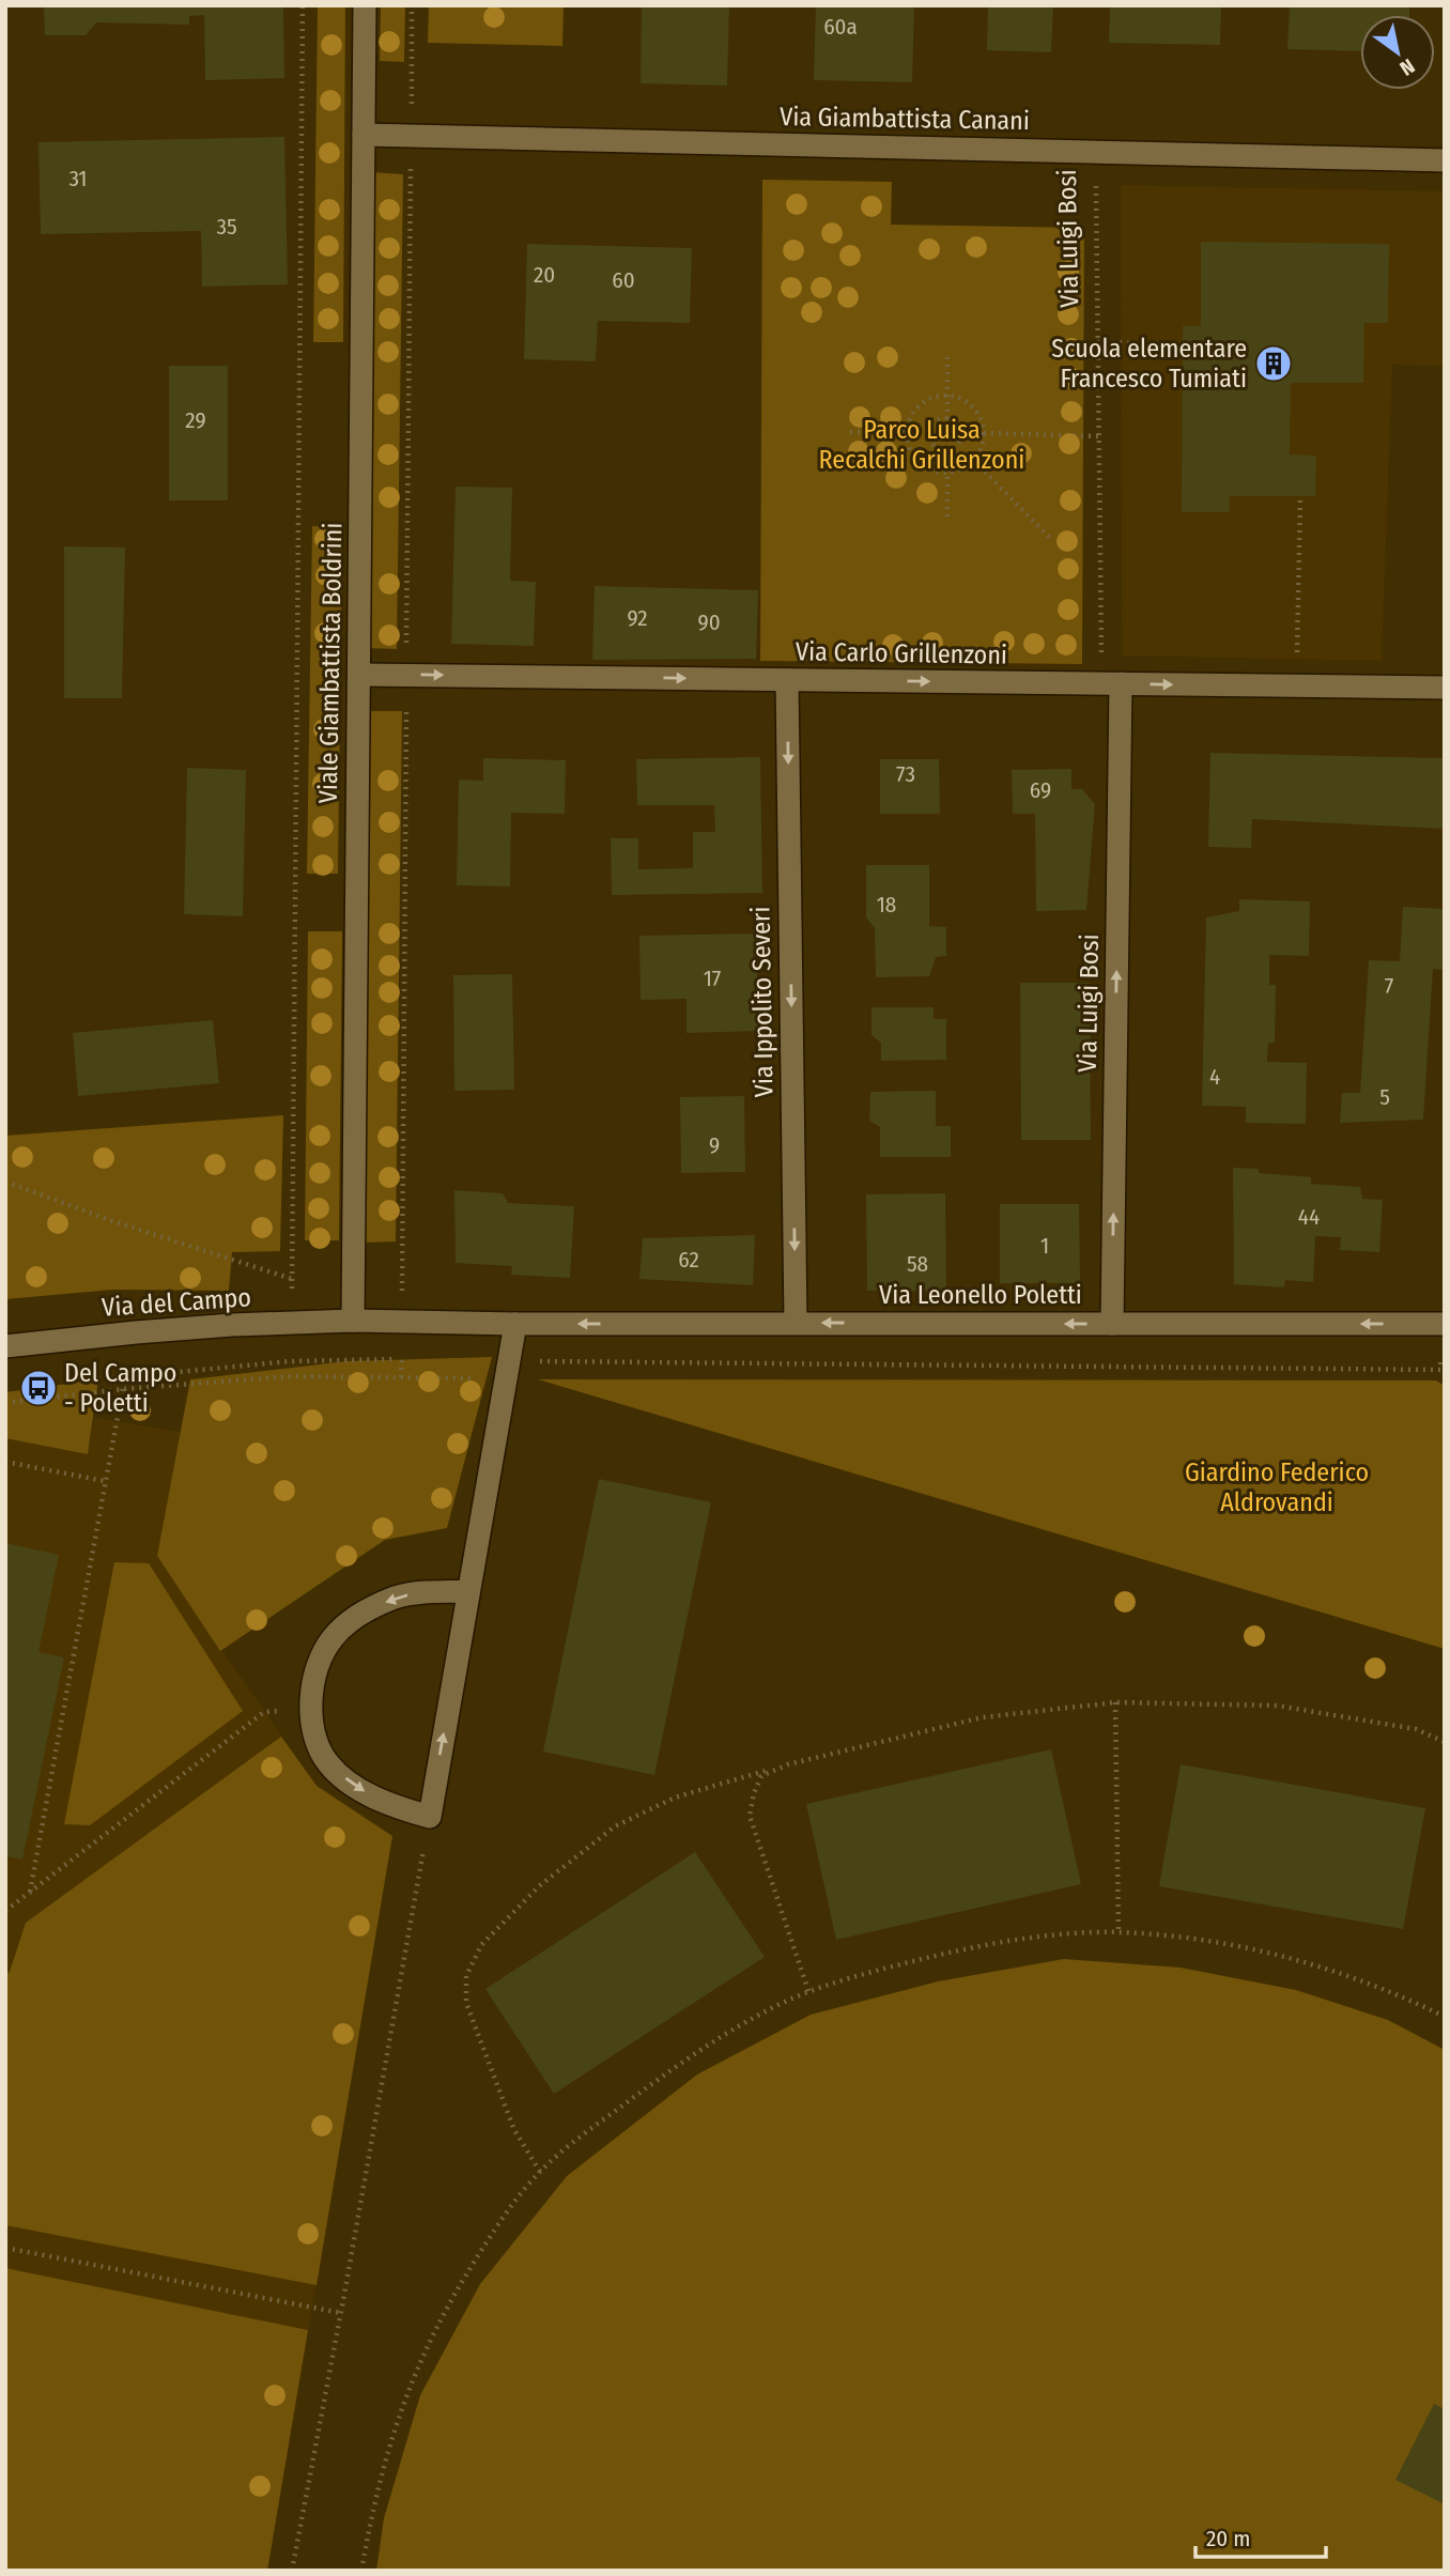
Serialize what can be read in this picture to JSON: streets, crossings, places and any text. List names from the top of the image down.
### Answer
{
  "streets": {
    "street": [
      "Via Giambattista Canani",
      "Via Luigi Bosi",
      "Via Carlo Grillenzoni",
      "Viale Giambattista Boldrini",
      "Via Ippolito Severi",
      "Via Leonello Poletti",
      "Via del Campo"
    ]
  },
  "crossings": [
    ["Via Giambattista Canani", "Via Luigi Bosi"],
    ["Via Giambattista Canani", "Viale Giambattista Boldrini"],
    ["Via Luigi Bosi", "Via Carlo Grillenzoni"],
    ["Via Luigi Bosi", "Via Leonello Poletti"],
    ["Via Carlo Grillenzoni", "Viale Giambattista Boldrini"],
    ["Via Carlo Grillenzoni", "Via Ippolito Severi"],
    ["Viale Giambattista Boldrini", "Via Leonello Poletti"],
    ["Viale Giambattista Boldrini", "Via del Campo"],
    ["Via Ippolito Severi", "Via Leonello Poletti"],
    ["Via Leonello Poletti", "Via del Campo"]
  ],
  "one_way": [
    "Via Luigi Bosi",
    "Via Carlo Grillenzoni",
    "Via Ippolito Severi",
    "Via Leonello Poletti"
  ],
  "parks": ["Parco Luisa Recalchi Grillenzoni", "Giardino Federico Aldrovandi"],
  "places": {
    "building": ["Scuola elementare Francesco Tumiati"],
    "bus stop": ["Del Campo - Poletti"]
  },
  "house_numbers": [
    "60a",
    "31",
    "35",
    "20",
    "60",
    "29",
    "92",
    "90",
    "73",
    "69",
    "18",
    "17",
    "7",
    "4",
    "5",
    "9",
    "44",
    "1",
    "62",
    "58"
  ],
  "scale_bar": "20 m",
  "north": "bottom right"
}
